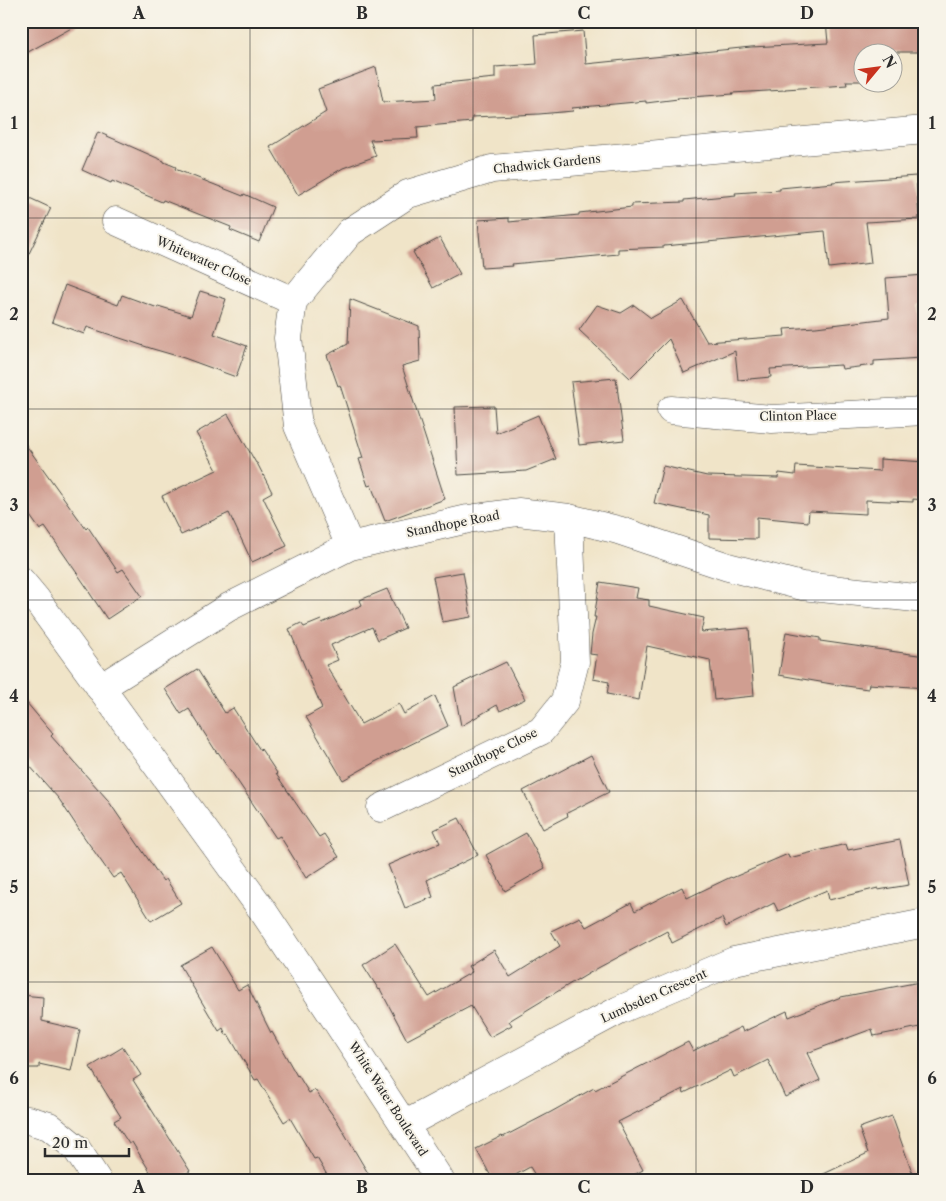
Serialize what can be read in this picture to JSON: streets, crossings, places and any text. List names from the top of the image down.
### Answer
{
  "streets": {
    "street": [
      "Chadwick Gardens",
      "Whitewater Close",
      "Clinton Place",
      "Standhope Road",
      "Standhope Close",
      "Lumbsden Crescent",
      "White Water Boulevard"
    ]
  },
  "crossings": [
    ["Chadwick Gardens", "Whitewater Close"],
    ["Standhope Road", "Standhope Close"],
    ["Standhope Road", "White Water Boulevard"],
    ["Lumbsden Crescent", "White Water Boulevard"]
  ],
  "scale_bar": "20 m",
  "north": "top right",
  "grid": {
    "columns": [
      "A",
      "B",
      "C",
      "D"
    ],
    "rows": [
      "1",
      "2",
      "3",
      "4",
      "5",
      "6"
    ]
  }
}
